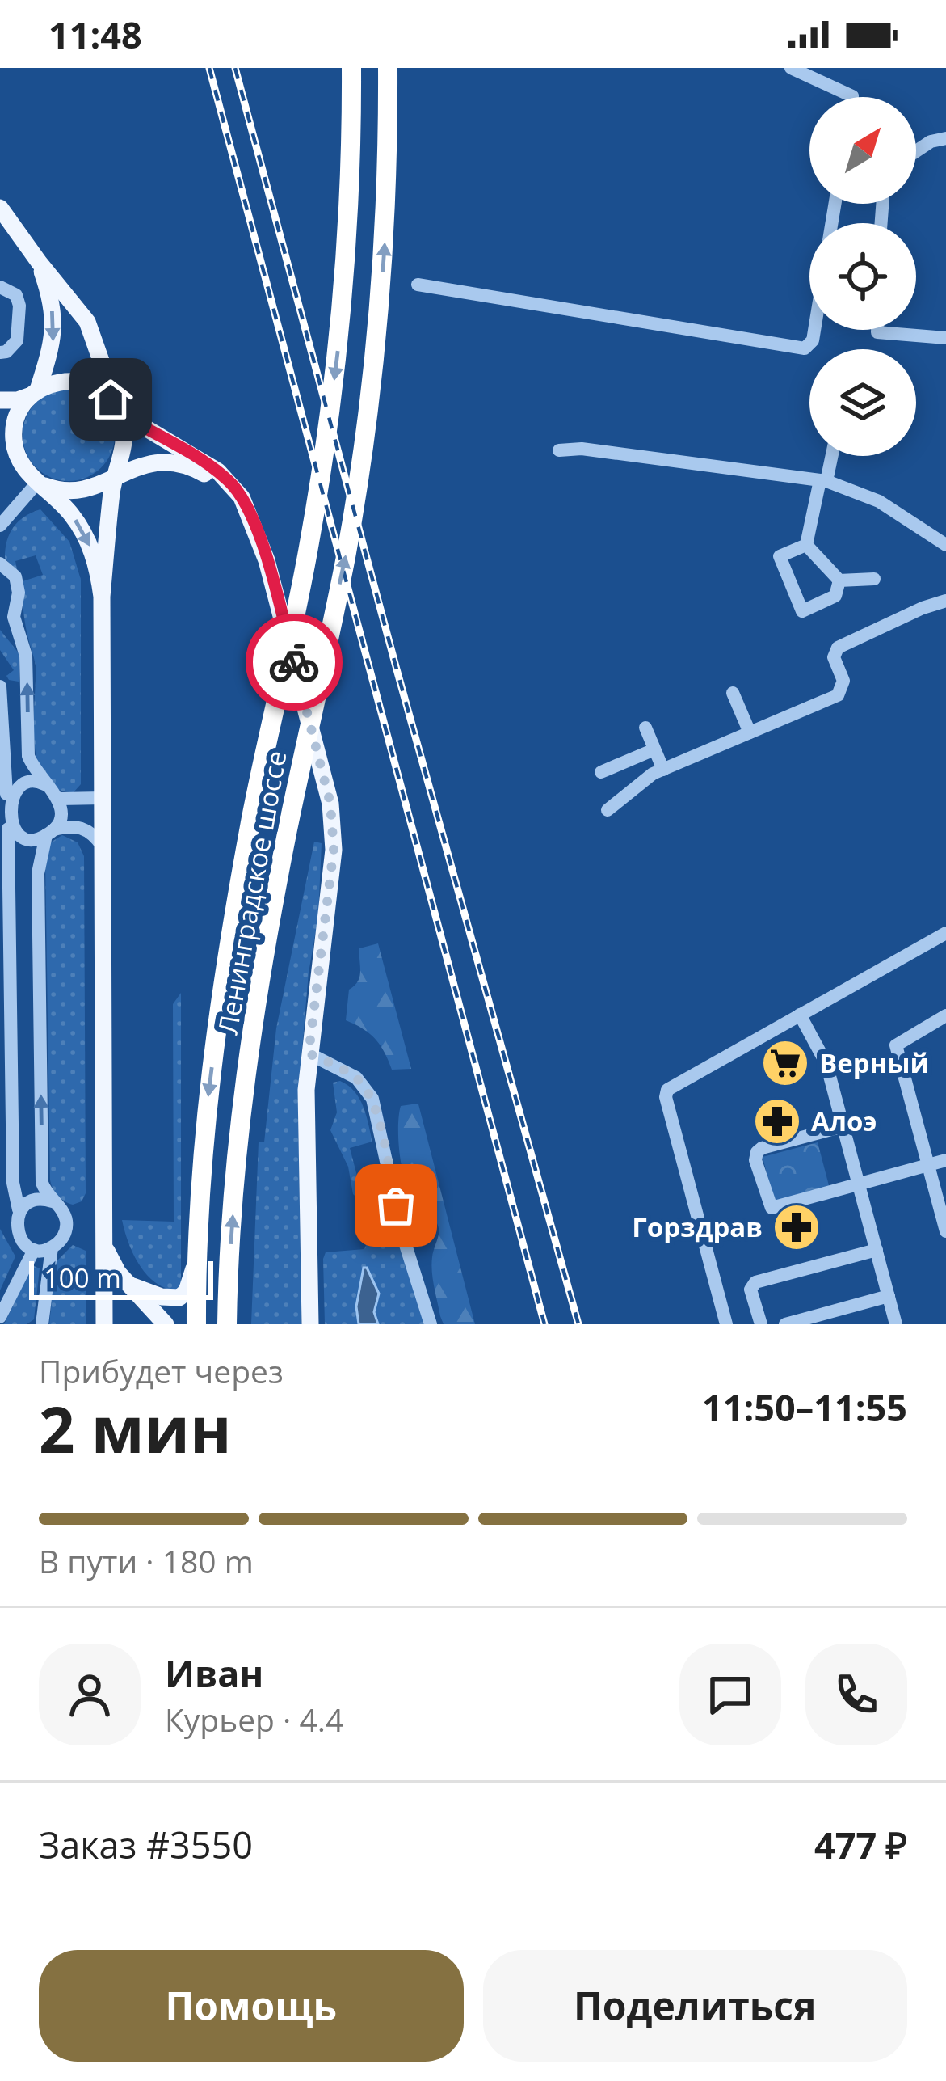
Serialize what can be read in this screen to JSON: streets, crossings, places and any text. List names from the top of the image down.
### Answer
{
  "streets": {
    "highway": ["Ленинградское шоссе"]
  },
  "places": {
    "supermarket": ["Верный"],
    "pharmacy": ["Алоэ", "Горздрав"]
  },
  "scale_bar": "100 m",
  "north": "top right",
  "page": {
    "status": "11:48",
    "scale": "100 m",
    "heading": ["2 мин", "Прибудет через", "11:50–11:55"],
    "panel": [
      "Иван",
      "Курьер · 4.4",
      "Заказ #3550",
      "477 ₽"
    ],
    "bar": "В пути · 180 m",
    "buttons": ["Помощь", "Поделиться"]
  }
}
